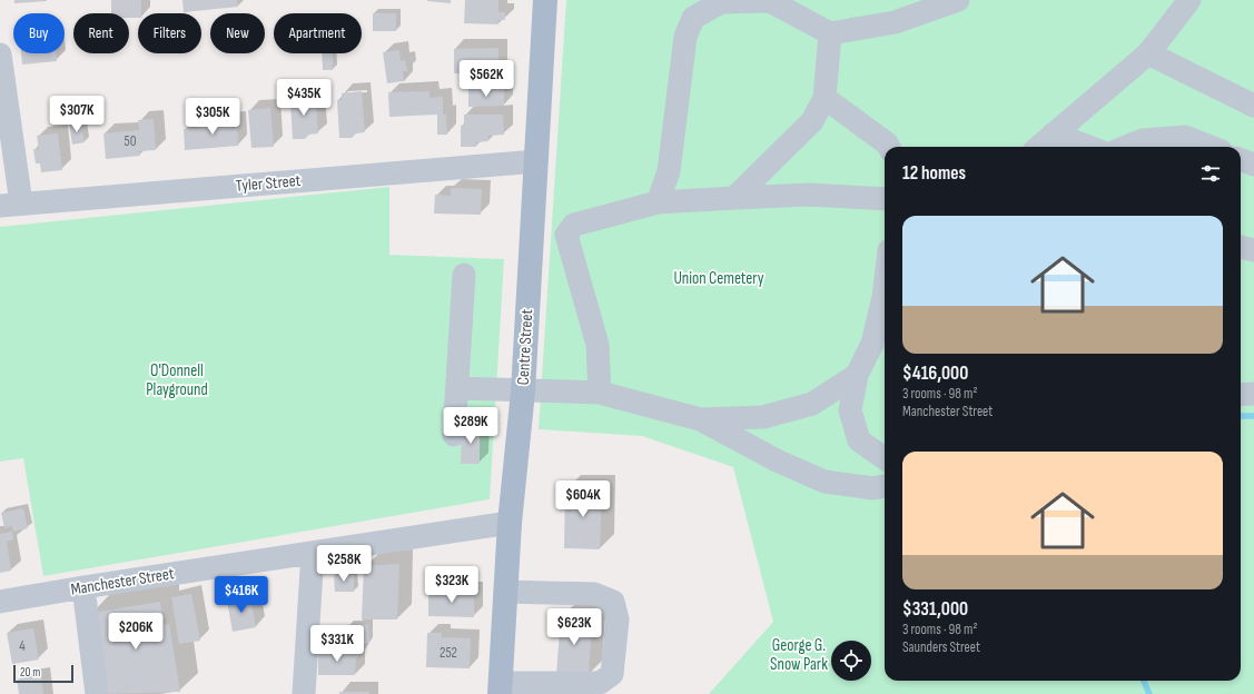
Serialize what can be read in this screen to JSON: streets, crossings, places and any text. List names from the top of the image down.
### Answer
{
  "streets": {
    "main road": ["Centre Street"],
    "street": ["Tyler Street", "Manchester Street"]
  },
  "crossings": [
    ["Tyler Street", "Centre Street"],
    ["Centre Street", "Manchester Street"]
  ],
  "parks": ["Union Cemetery", "O'Donnell Playground", "George G. Snow Park"],
  "house_numbers": ["50", "4", "252"],
  "scale_bar": "20 m",
  "page": {
    "chip": [
      "Buy",
      "Rent",
      "Filters",
      "New",
      "Apartment"
    ],
    "price": [
      "$562K",
      "$435K",
      "$307K",
      "$305K",
      "$289K",
      "$604K",
      "$258K",
      "$323K",
      "$416K",
      "$623K",
      "$206K",
      "$331K"
    ],
    "heading": "12 homes",
    "list": [
      {
        "name": "$416,000",
        "note": "3 rooms · 98 m² · Manchester Street"
      },
      {
        "name": "$331,000",
        "note": "3 rooms · 98 m² · Saunders Street"
      }
    ],
    "scale": "20 m"
  }
}
